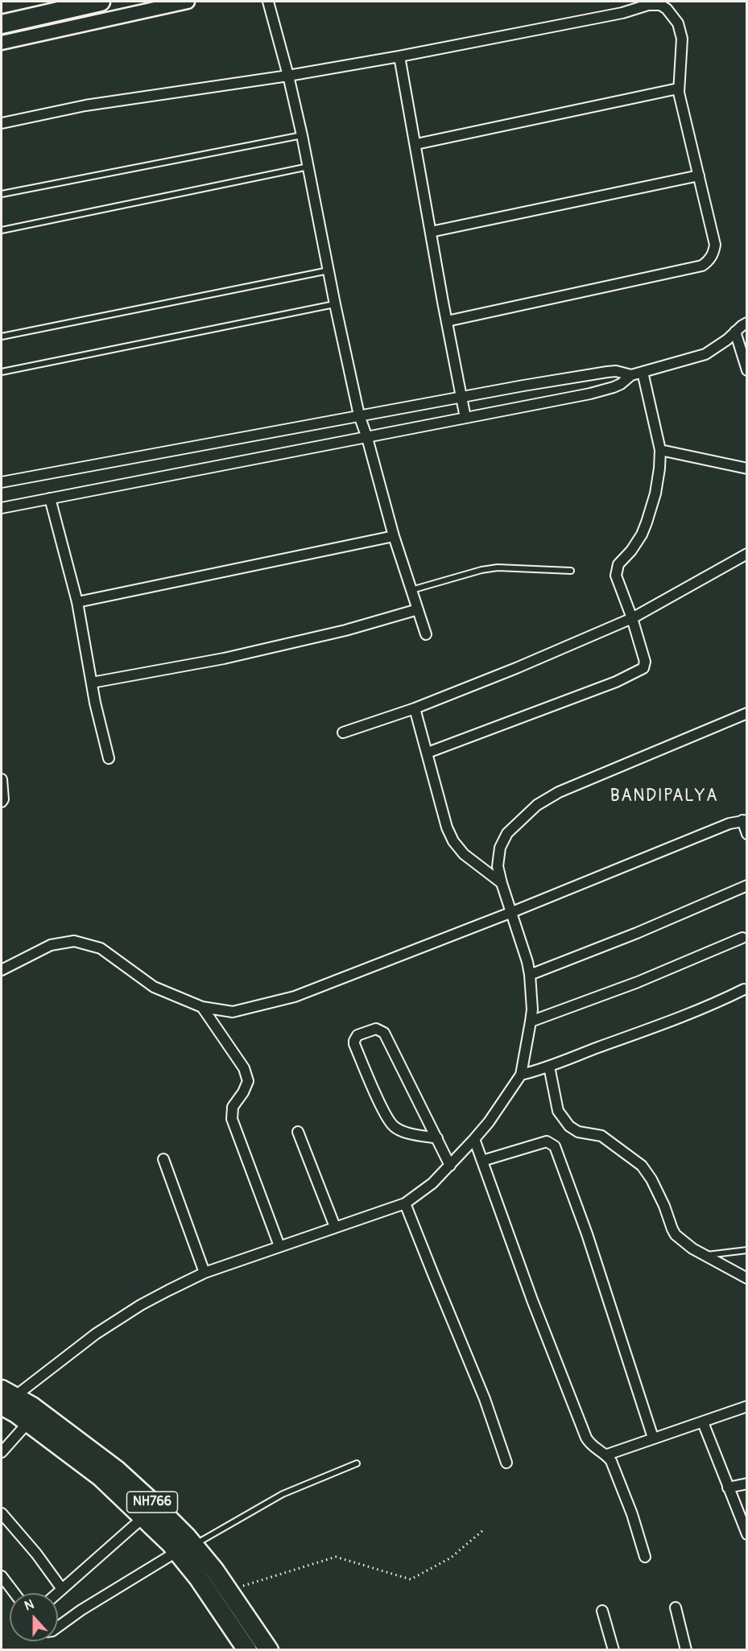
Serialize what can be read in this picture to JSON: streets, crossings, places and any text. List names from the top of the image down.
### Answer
{
  "streets": {
    "highway": ["NH766"]
  },
  "districts": ["BANDIPALYA"],
  "north": "top"
}
